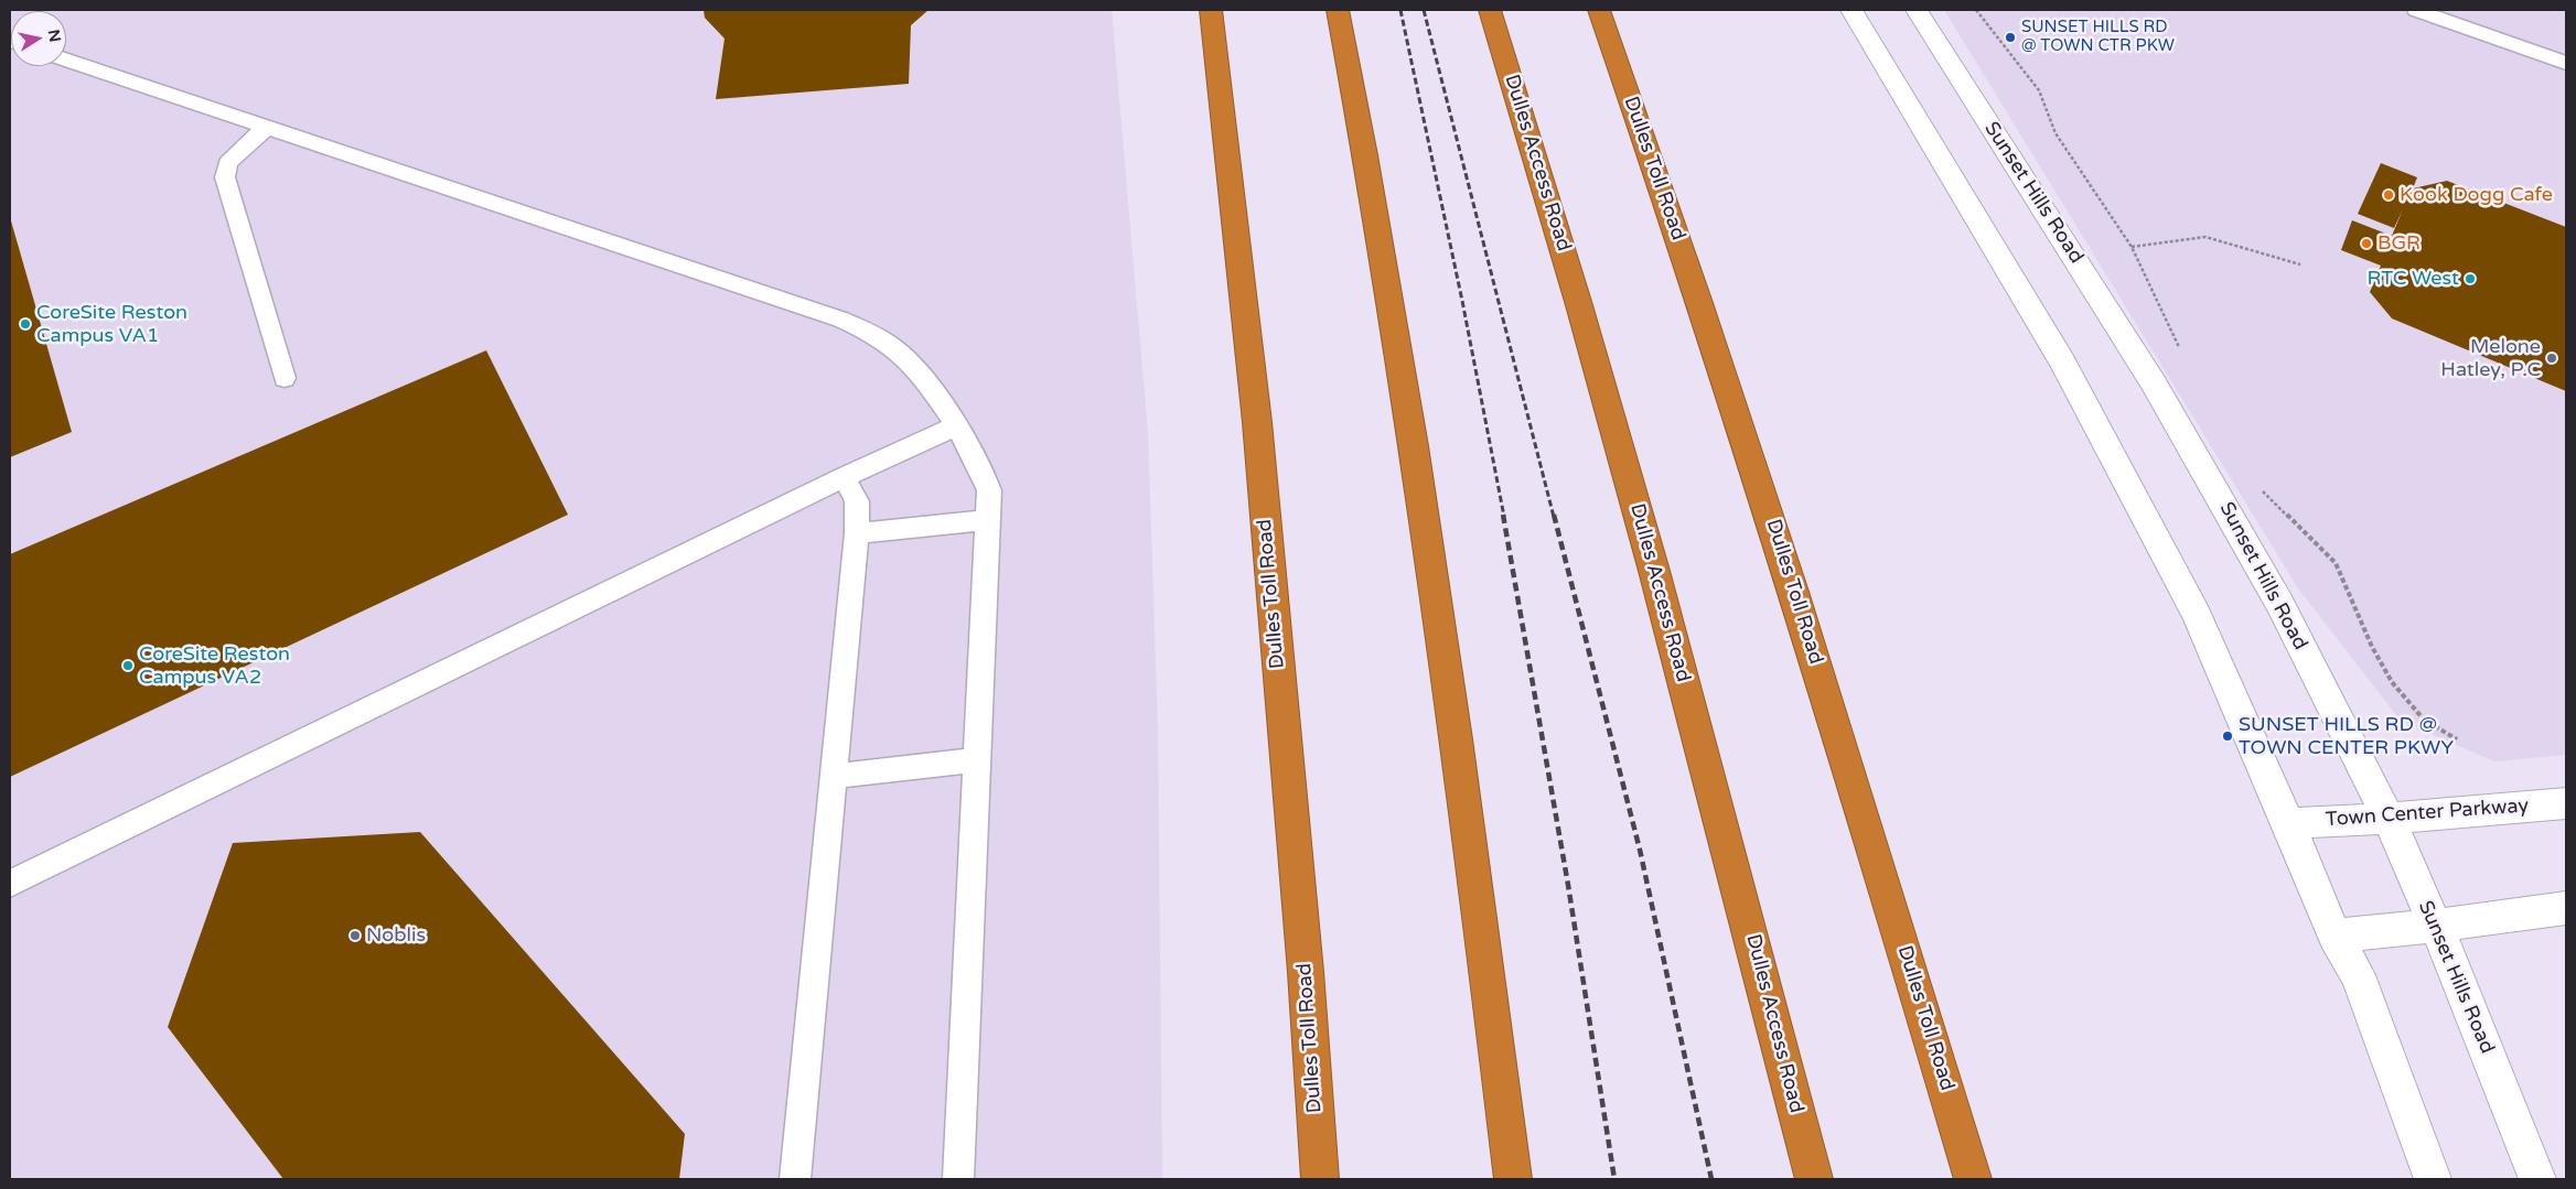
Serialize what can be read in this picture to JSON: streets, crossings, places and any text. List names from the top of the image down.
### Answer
{
  "streets": {
    "highway": ["Dulles Access Road", "Dulles Toll Road"],
    "main road": ["Sunset Hills Road", "Town Center Parkway"]
  },
  "crossings": [
    ["Sunset Hills Road", "Town Center Parkway"]
  ],
  "places": [
    "SUNSET HILLS RD @ TOWN CTR PKW",
    "Kook Dogg Cafe",
    "BGR",
    "RTC West",
    "CoreSite Reston Campus VA1",
    "Melone Hatley, P.C",
    "CoreSite Reston Campus VA2",
    "SUNSET HILLS RD @ TOWN CENTER PKWY",
    "Noblis"
  ],
  "north": "right"
}
